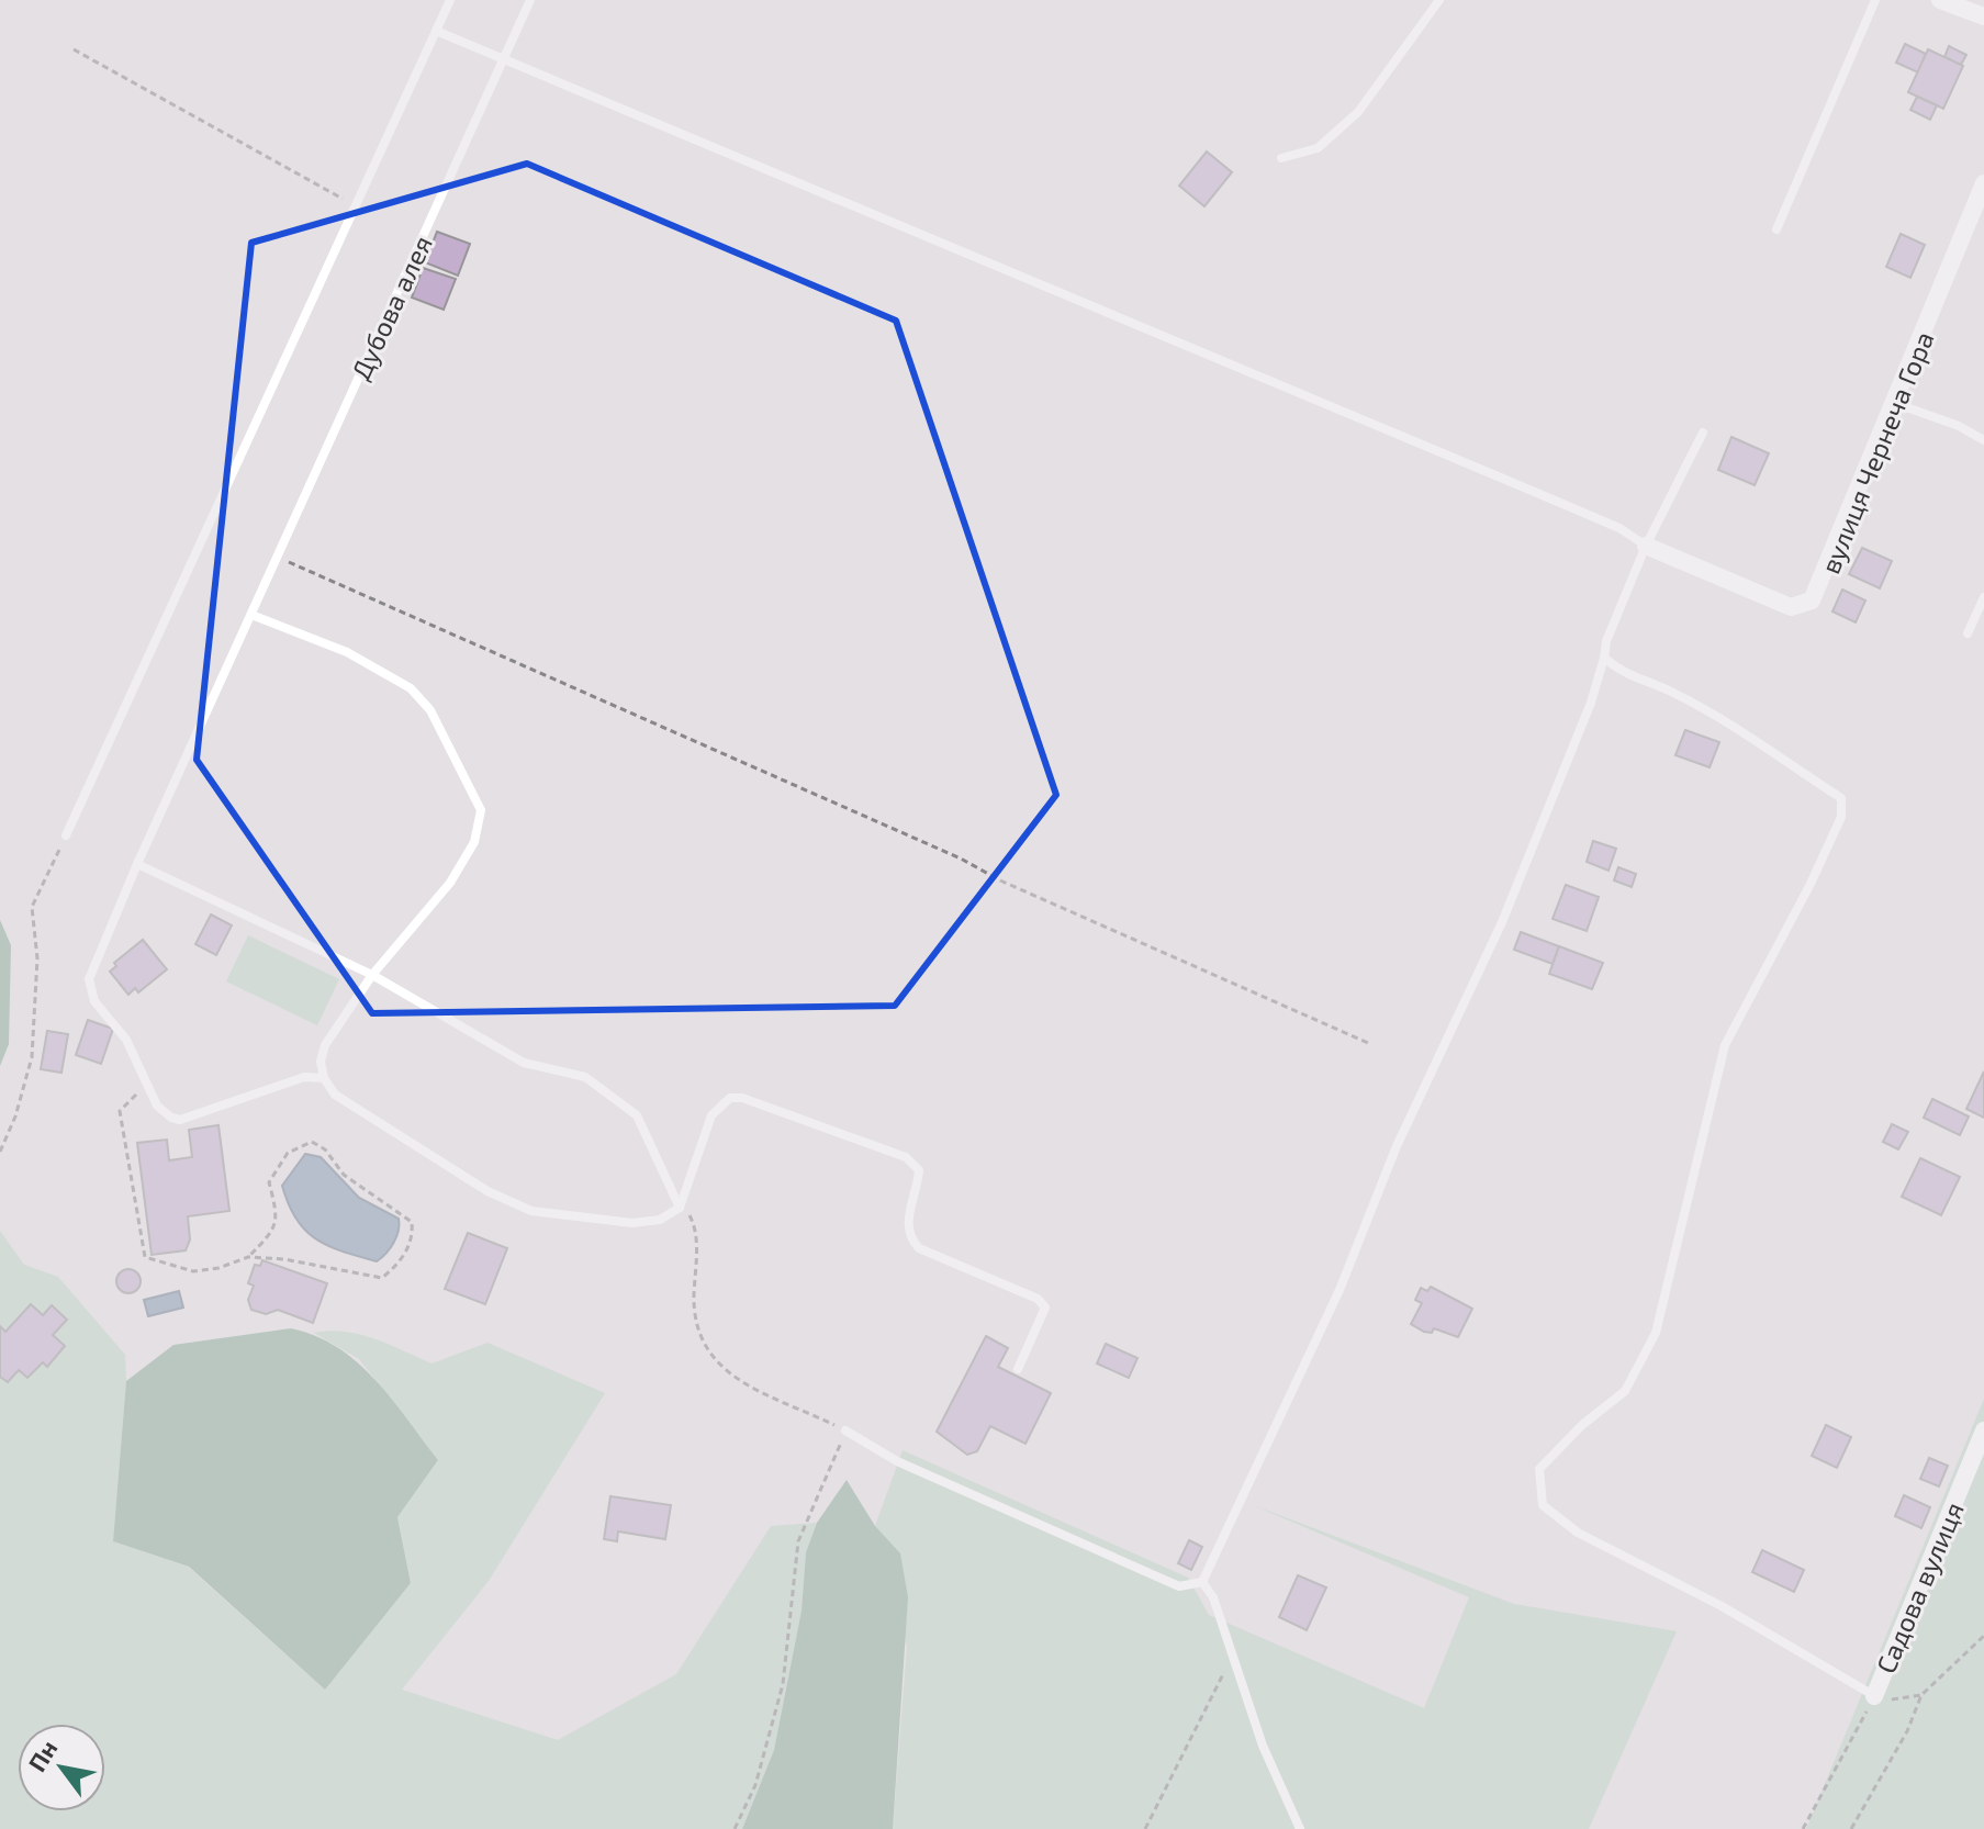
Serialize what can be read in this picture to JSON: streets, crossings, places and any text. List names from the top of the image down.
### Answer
{
  "streets": {
    "street": ["вулиця Чернеча Гора", "Садова вулиця"],
    "lane": ["Дубова алея"]
  },
  "north": "top left"
}
